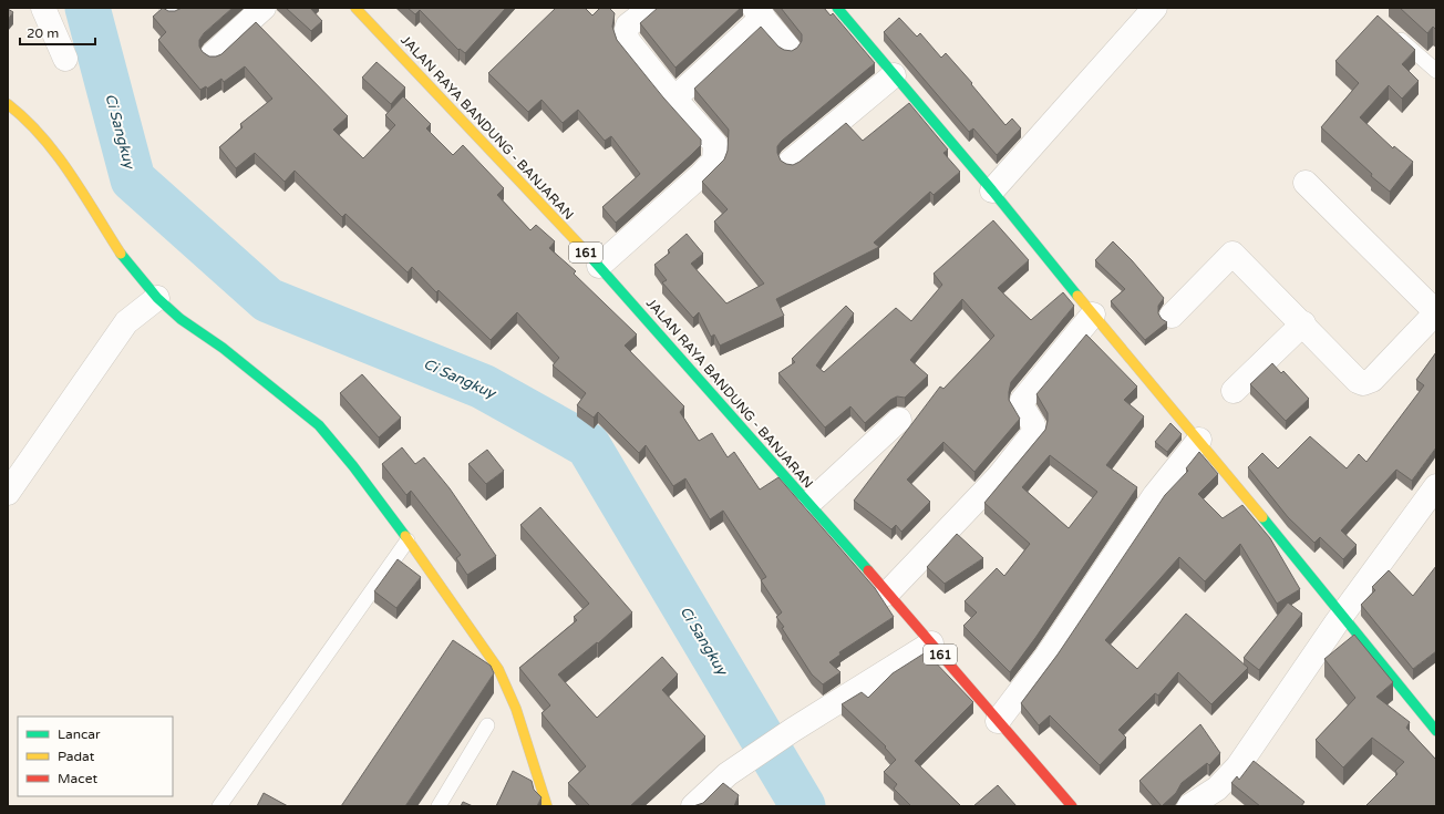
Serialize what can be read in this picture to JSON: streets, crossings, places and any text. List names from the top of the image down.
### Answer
{
  "streets": {
    "street": ["JALAN RAYA BANDUNG - BANJARAN", "161"]
  },
  "water": ["Ci Sangkuy"],
  "legend": ["Lancar", "Padat", "Macet"],
  "scale_bar": "20 m"
}
